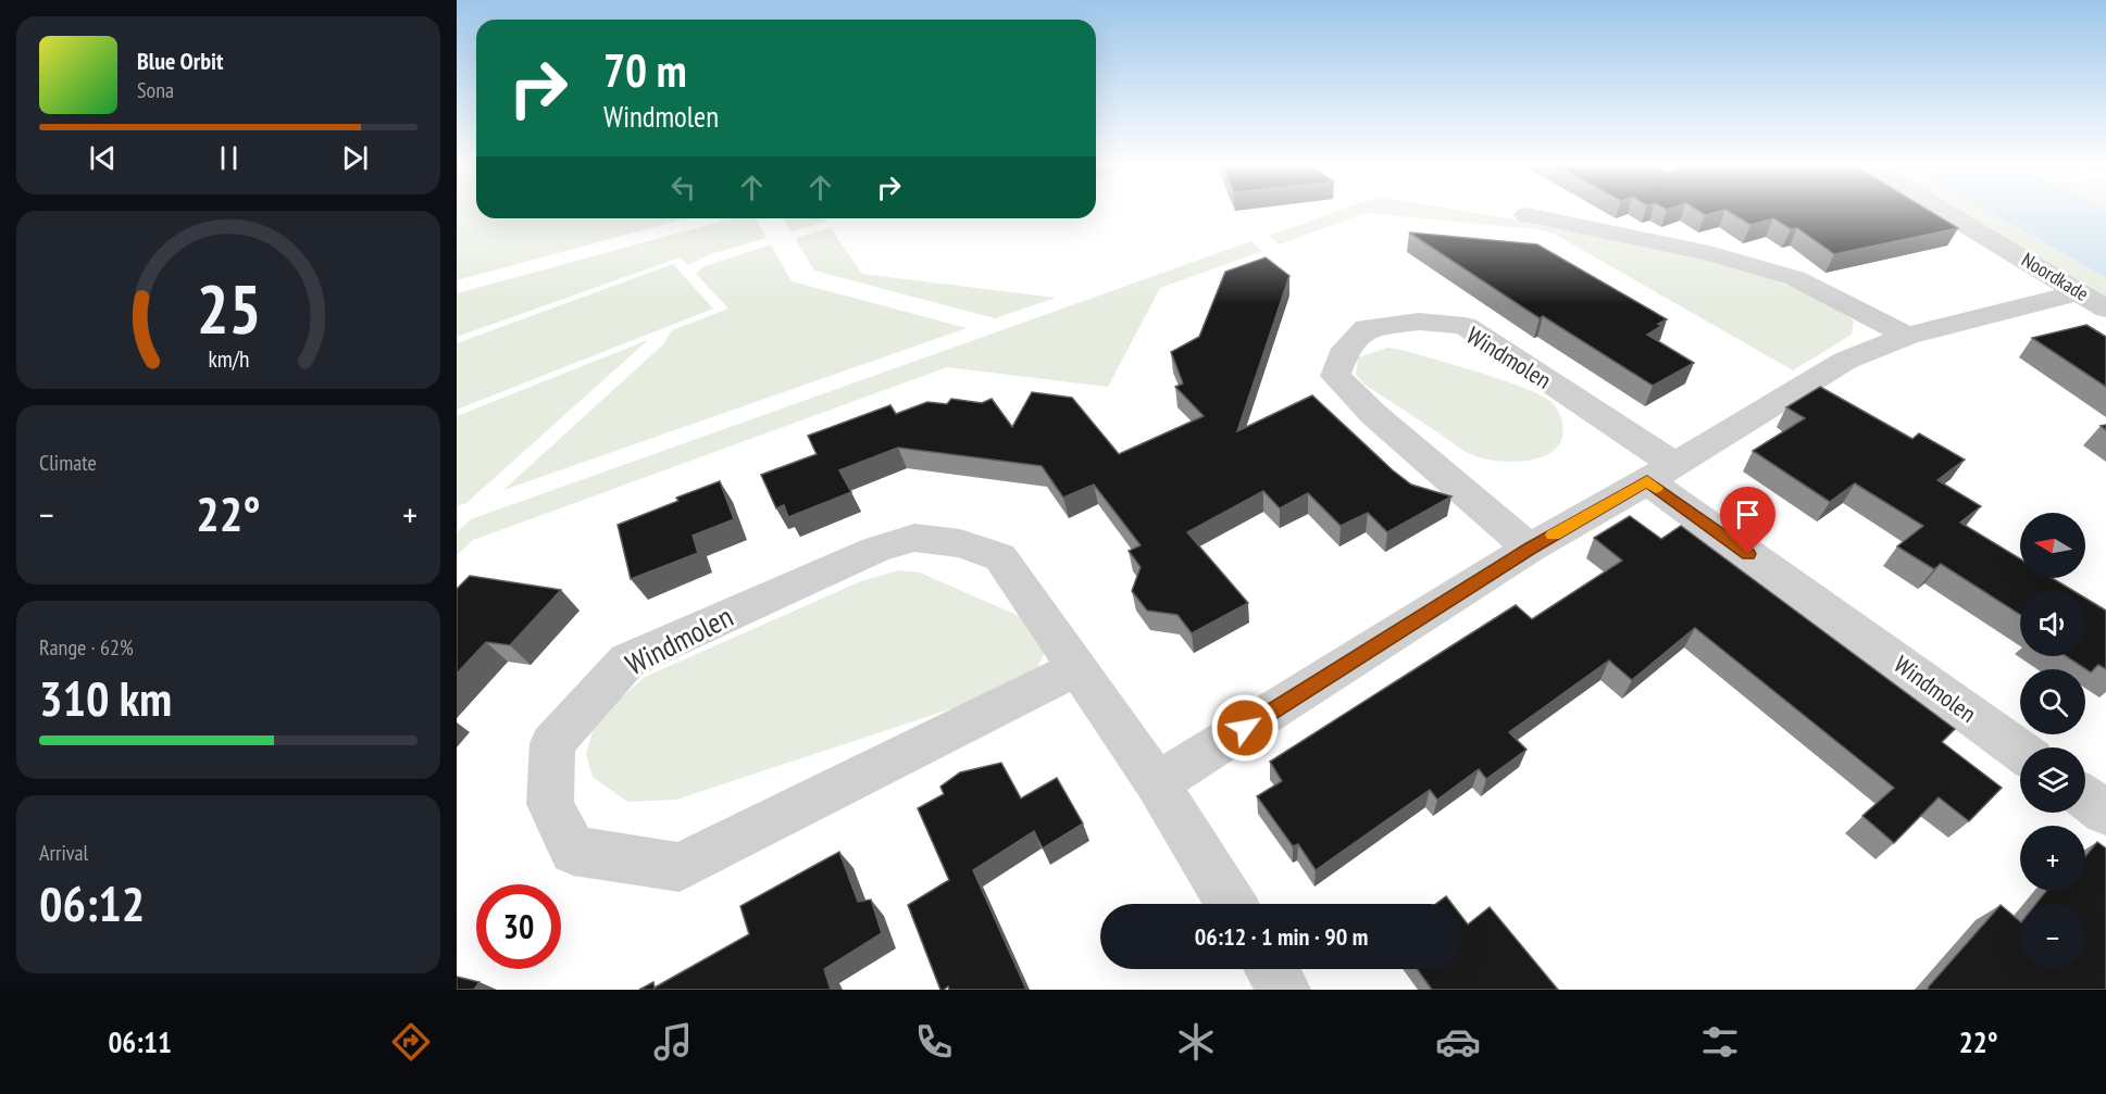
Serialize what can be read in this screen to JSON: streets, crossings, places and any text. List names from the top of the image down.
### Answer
{
  "streets": {
    "street": ["Noordkade", "Windmolen"]
  },
  "north": "left",
  "page": {
    "turn": ["70 m", "Windmolen"],
    "song": ["Blue Orbit", "Sona"],
    "tile": [
      "Climate",
      ["Range · 62%", "310 km"],
      ["Arrival", "06:12"]
    ],
    "heat": ["−", "22°", "+"],
    "map_buttons": ["+", "−"],
    "limit": "30",
    "trip": "06:12 · 1 min · 90 m",
    "tabs": ["06:11", "22°"],
    "gauge": ["25", "km/h"]
  }
}
